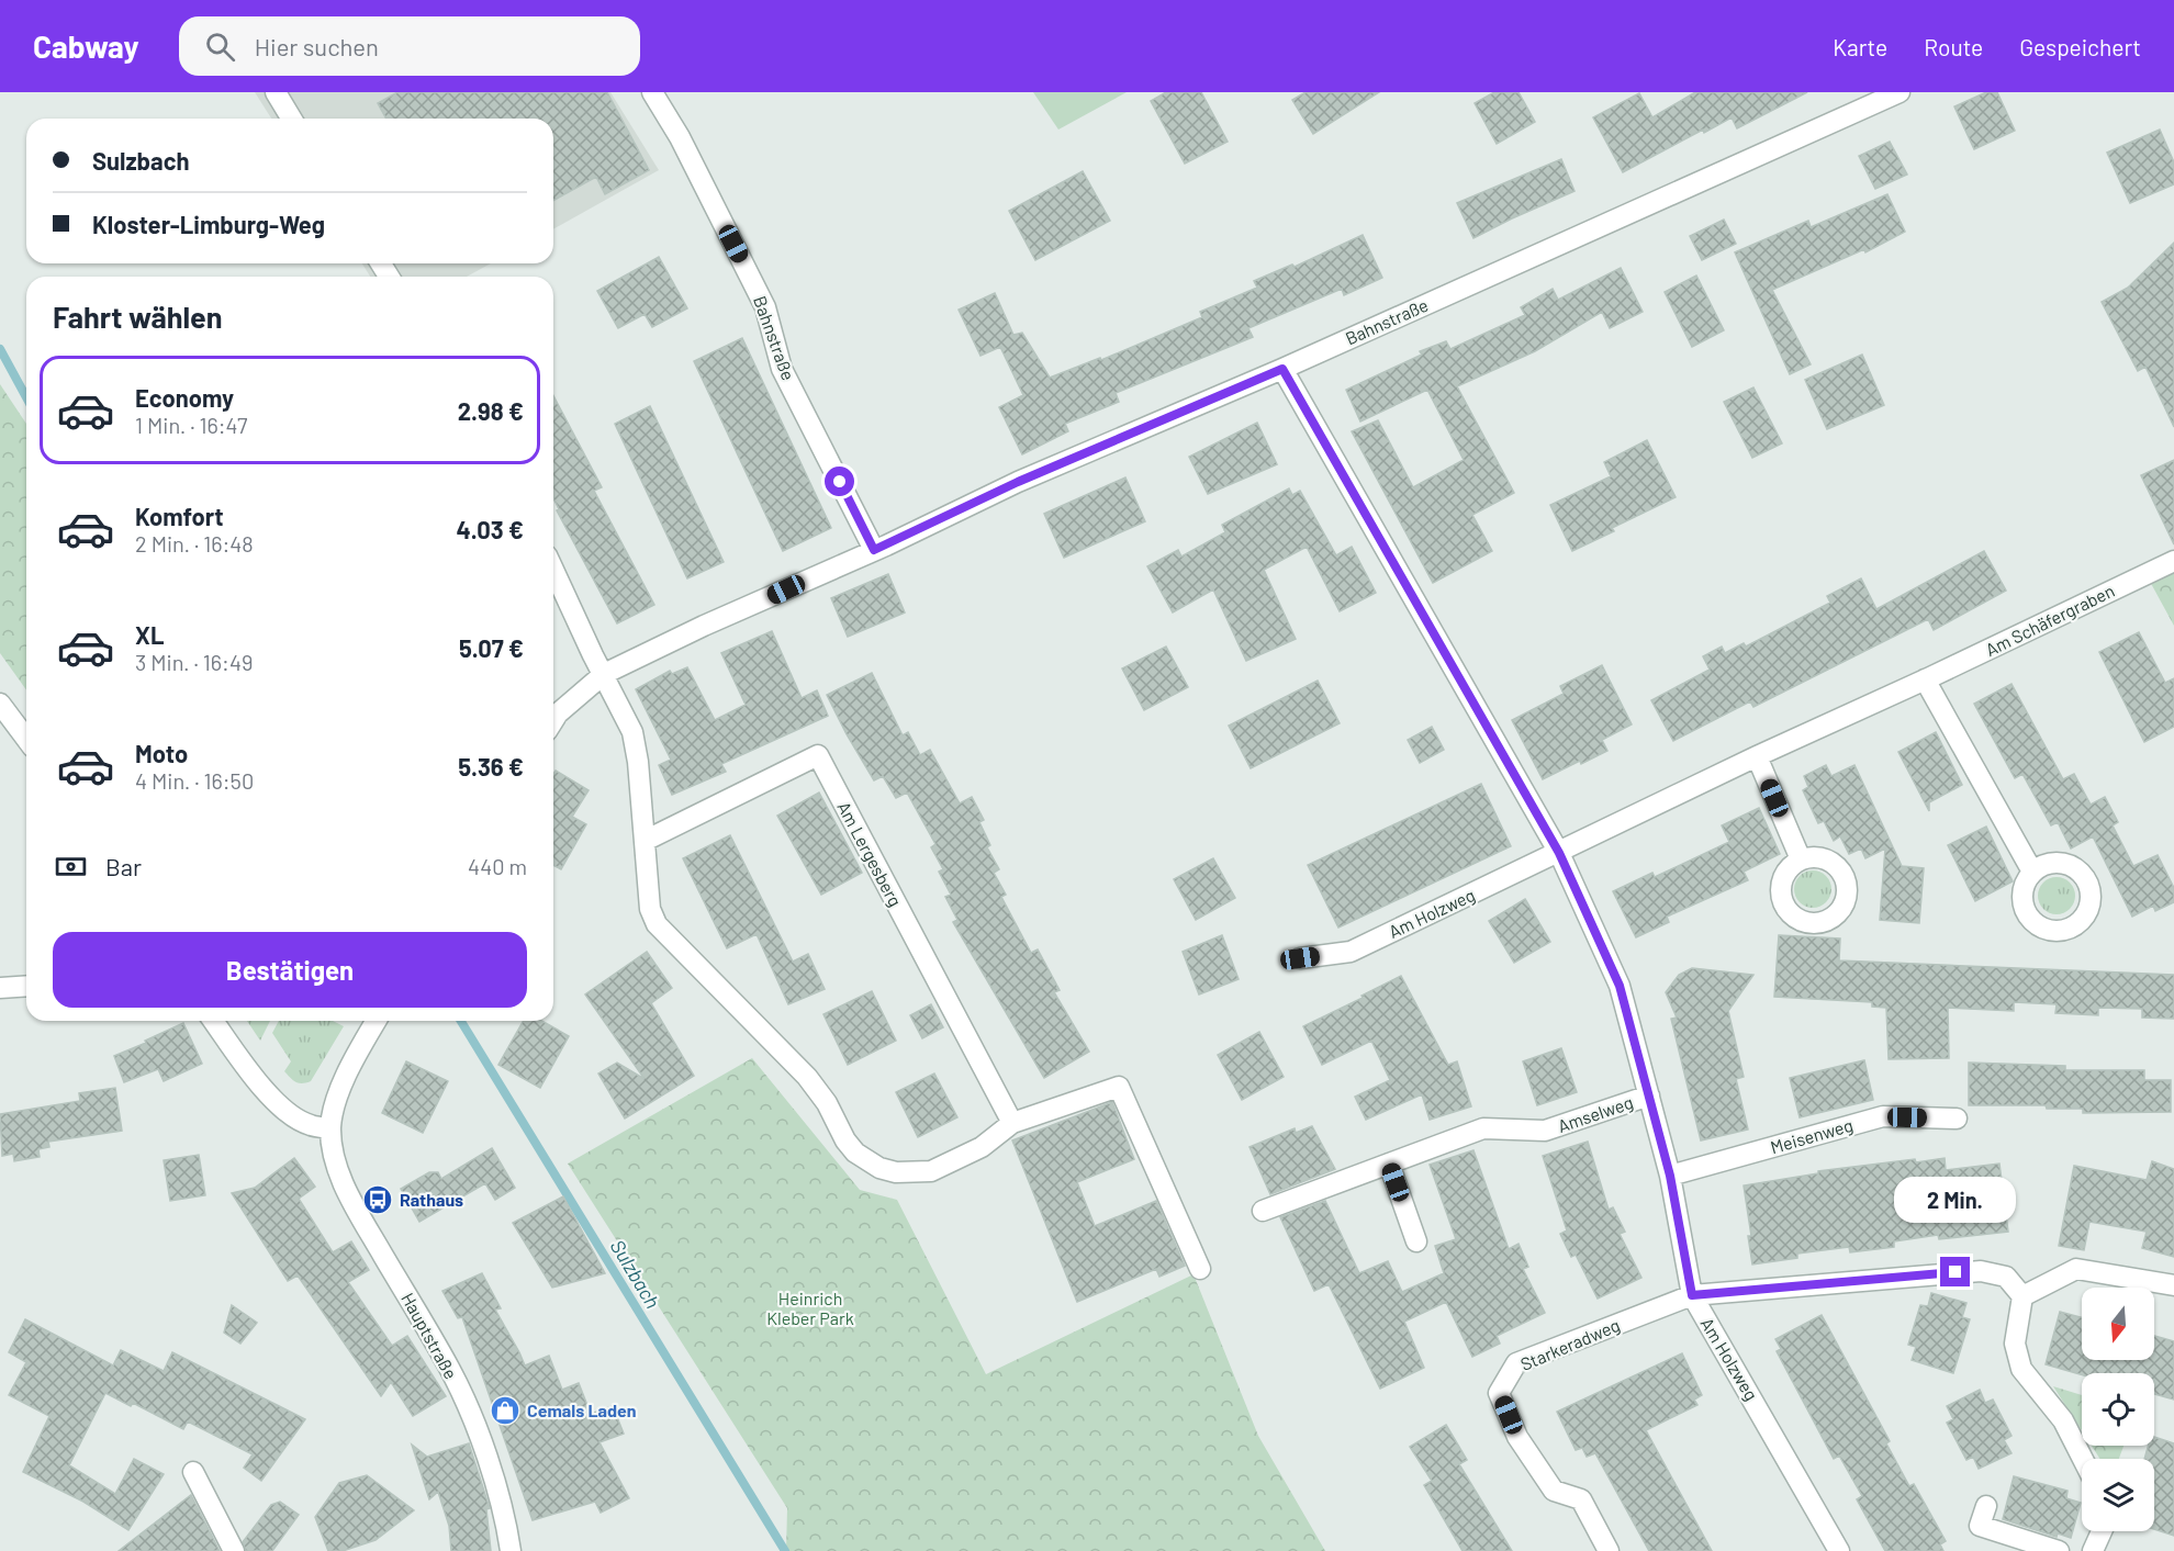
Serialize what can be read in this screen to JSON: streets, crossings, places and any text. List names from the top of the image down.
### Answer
{
  "streets": {
    "street": [
      "Bahnstraße",
      "Am Schäfergraben",
      "Am Lergesberg",
      "Am Holzweg",
      "Amselweg",
      "Meisenweg",
      "Hauptstraße",
      "Starkeradweg"
    ]
  },
  "crossings": [
    ["Bahnstraße", "Am Holzweg"],
    ["Am Schäfergraben", "Am Holzweg"],
    ["Am Holzweg", "Amselweg"],
    ["Am Holzweg", "Meisenweg"],
    ["Am Holzweg", "Starkeradweg"]
  ],
  "water": ["Sulzbach"],
  "parks": ["Heinrich Kleber Park"],
  "places": {
    "bus stop": ["Rathaus"],
    "shop": ["Cemals Laden"]
  },
  "north": "bottom",
  "page": {
    "header": "Cabway",
    "search": "Hier suchen",
    "nav": ["Karte", "Route", "Gespeichert"],
    "banner": ["Sulzbach", "Kloster-Limburg-Weg"],
    "heading": "Fahrt wählen",
    "list": [
      {
        "name": "Economy",
        "note": "1 Min. · 16:47",
        "value": "2.98 €"
      },
      {
        "name": "Komfort",
        "note": "2 Min. · 16:48",
        "value": "4.03 €"
      },
      {
        "name": "XL",
        "note": "3 Min. · 16:49",
        "value": "5.07 €"
      },
      {
        "name": "Moto",
        "note": "4 Min. · 16:50",
        "value": "5.36 €"
      }
    ],
    "pay": ["Bar", "440 m"],
    "buttons": "Bestätigen",
    "bubble": "2 Min."
  }
}
